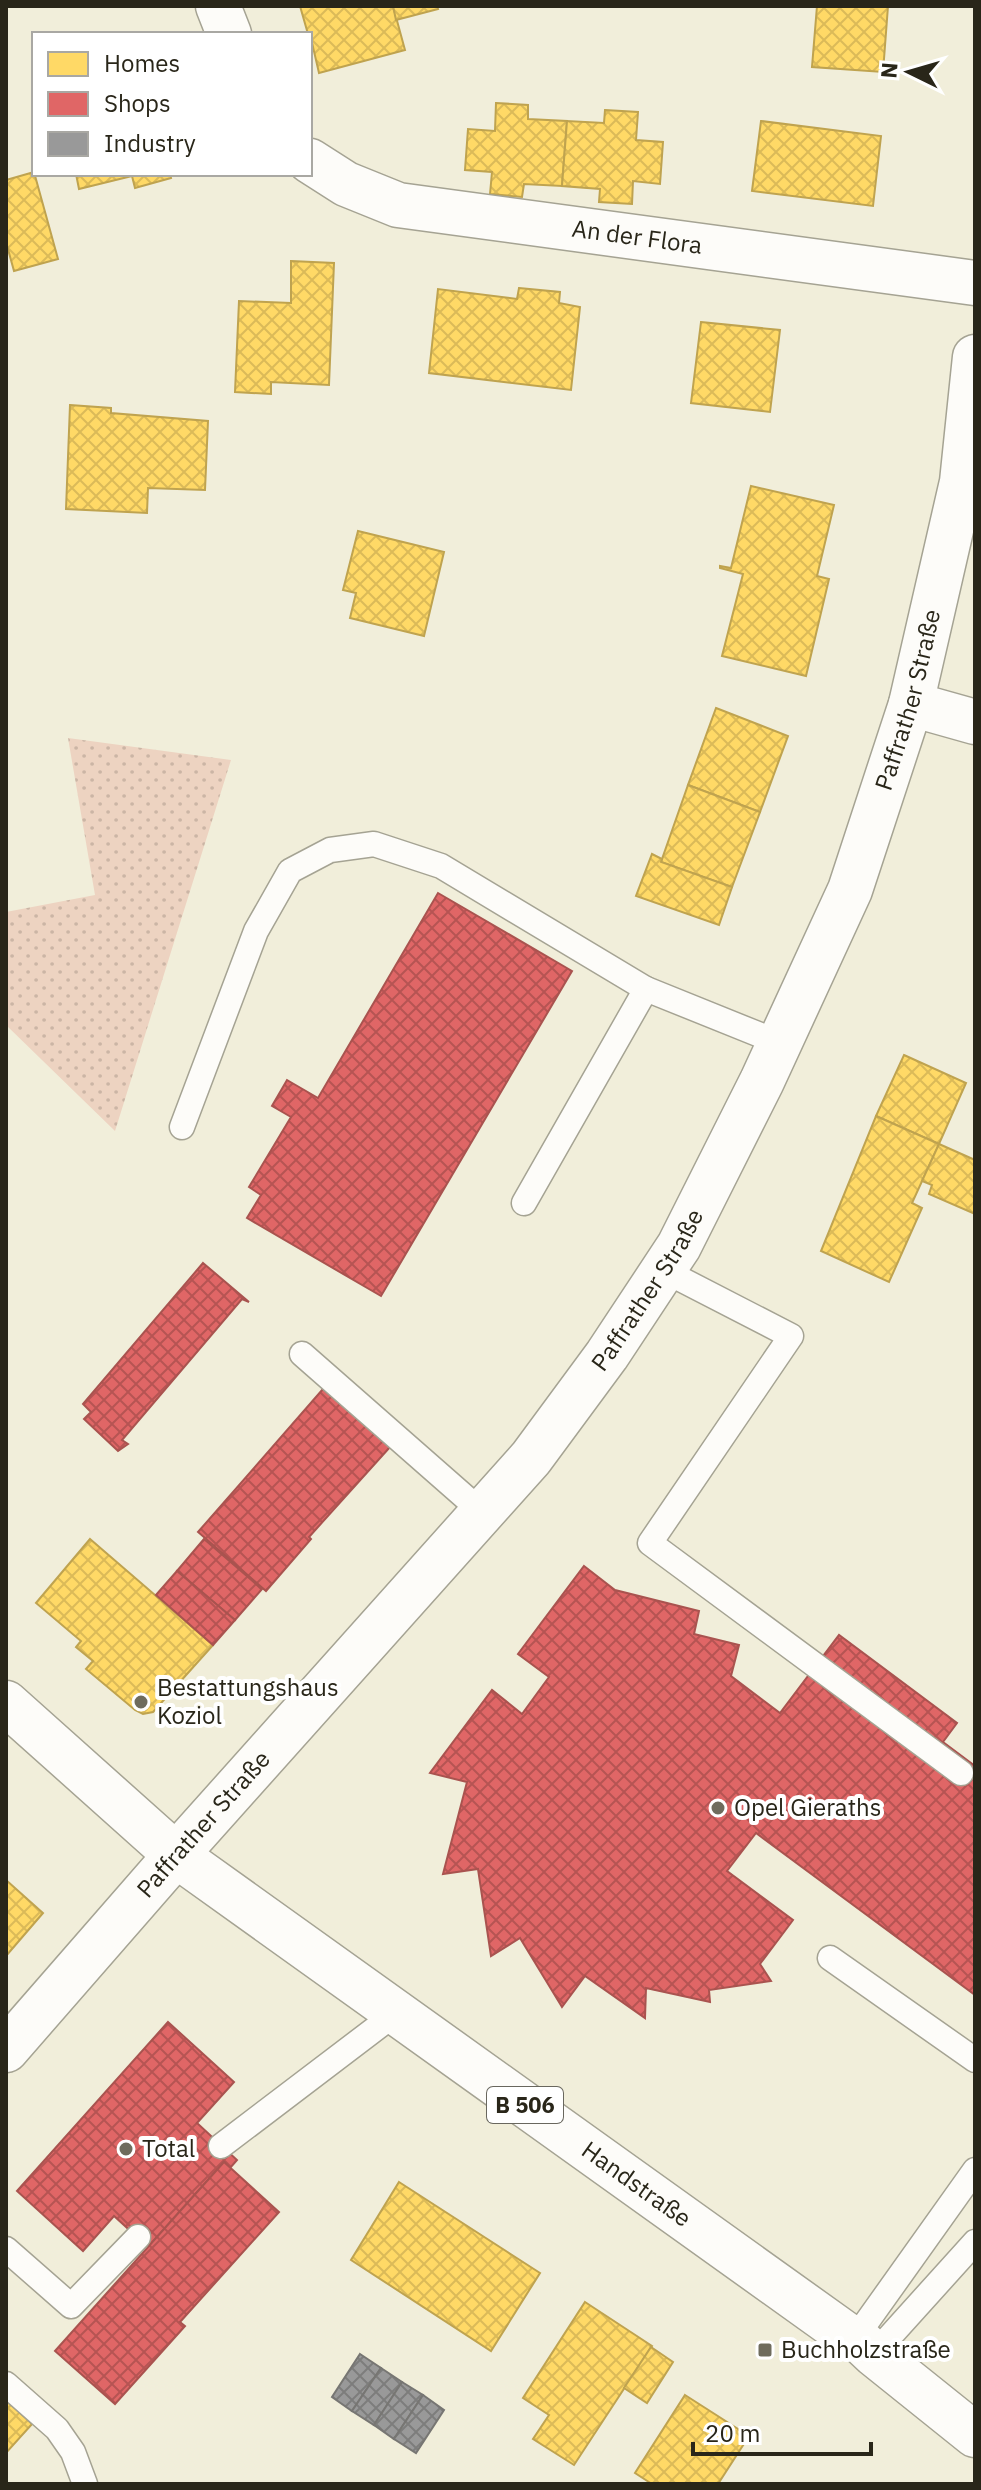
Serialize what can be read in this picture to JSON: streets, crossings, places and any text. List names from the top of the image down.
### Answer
{
  "streets": {
    "main road": [
      "An der Flora",
      "Paffrather Straße",
      "B 506",
      "Handstraße"
    ]
  },
  "crossings": [
    ["Paffrather Straße", "B 506"],
    ["Paffrather Straße", "Handstraße"],
    ["B 506", "Handstraße"]
  ],
  "places": {
    "other": ["Bestattungshaus Koziol", "Opel Gieraths", "Total"],
    "transit": ["Buchholzstraße"]
  },
  "legend": ["Homes", "Shops", "Industry"],
  "scale_bar": "20 m",
  "north": "left"
}
